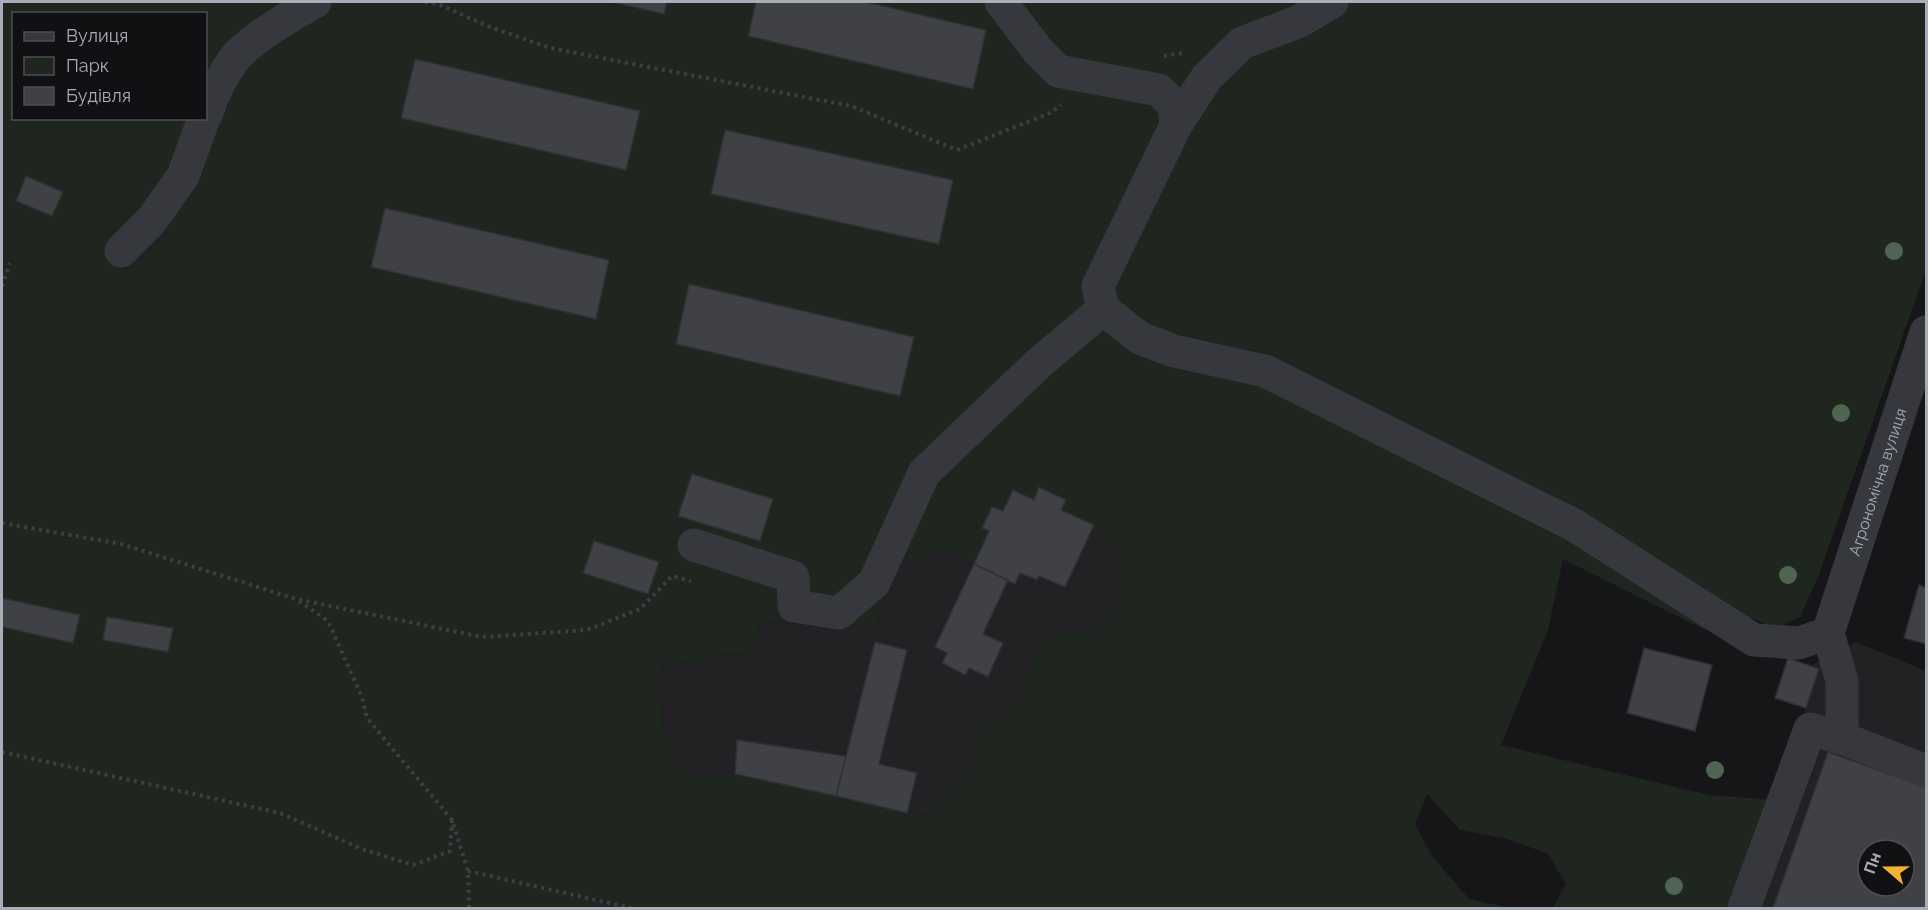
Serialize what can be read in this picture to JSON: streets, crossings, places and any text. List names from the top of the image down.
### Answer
{
  "streets": {
    "street": ["Агрономічна вулиця"]
  },
  "legend": ["Вулиця", "Парк", "Будівля"],
  "north": "left"
}
